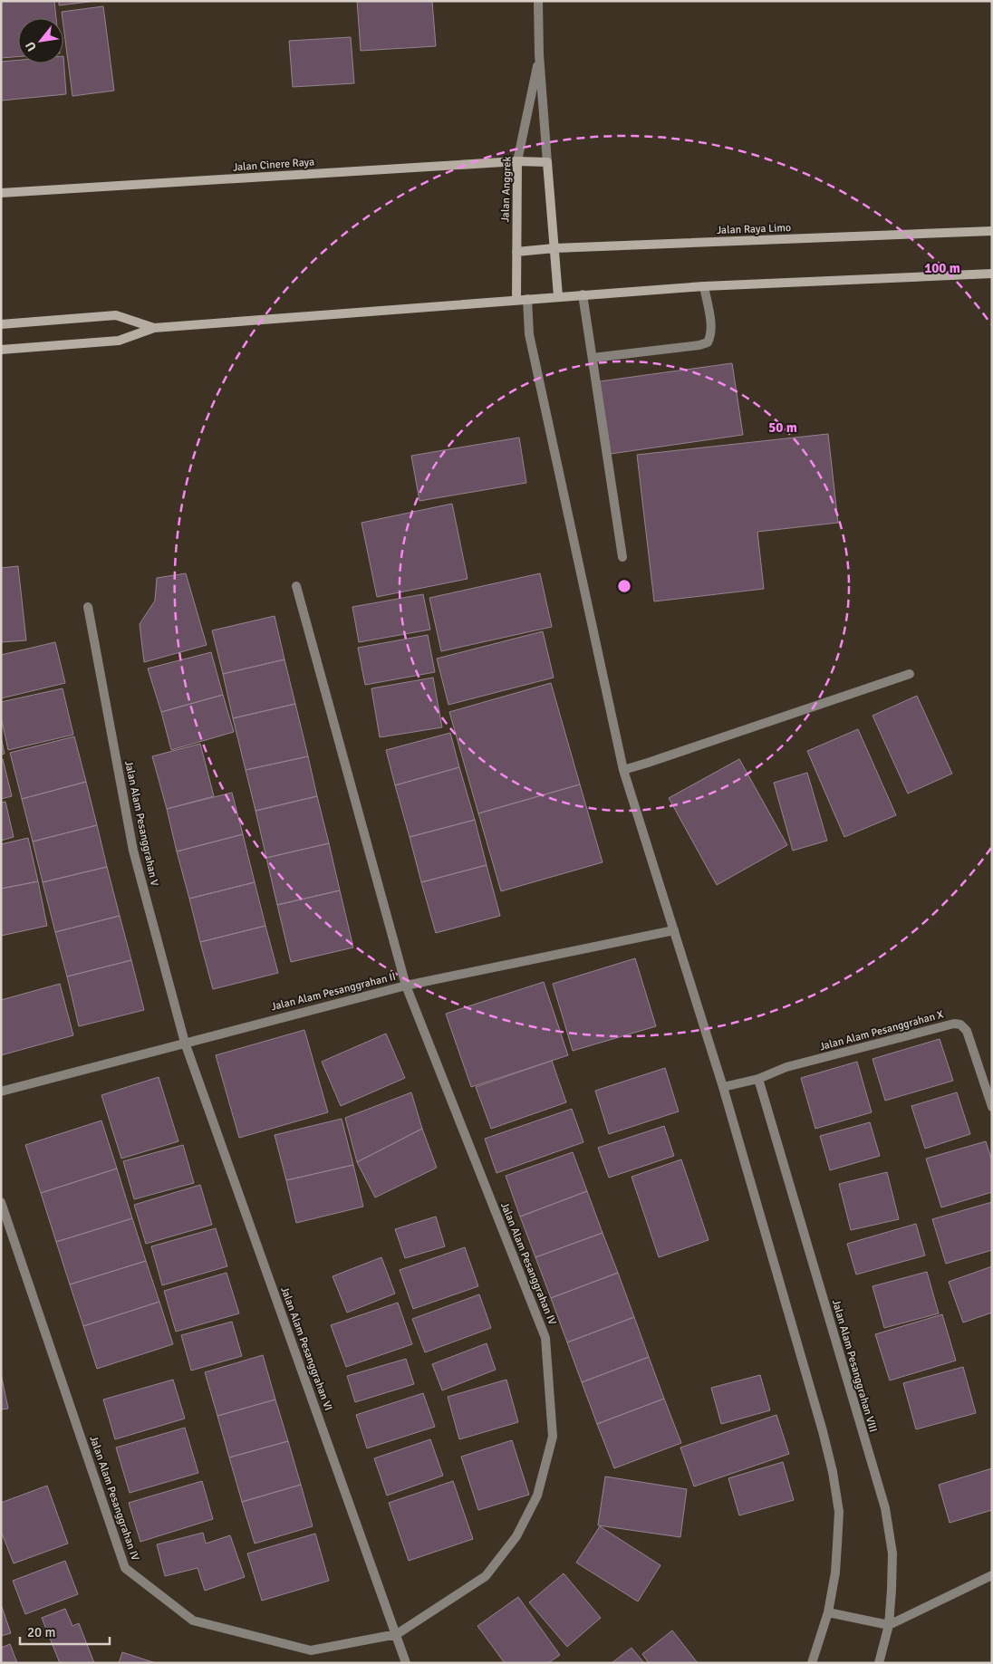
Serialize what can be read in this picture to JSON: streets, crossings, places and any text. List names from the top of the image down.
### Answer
{
  "streets": {
    "main road": ["Jalan Cinere Raya", "Jalan Anggrek", "Jalan Raya Limo"],
    "street": [
      "Jalan Alam Pesanggrahan V",
      "Jalan Alam Pesanggrahan II",
      "Jalan Alam Pesanggrahan X",
      "Jalan Alam Pesanggrahan IV",
      "Jalan Alam Pesanggrahan VI",
      "Jalan Alam Pesanggrahan VIII"
    ]
  },
  "crossings": [
    ["Jalan Cinere Raya", "Jalan Anggrek"],
    ["Jalan Anggrek", "Jalan Raya Limo"],
    ["Jalan Alam Pesanggrahan V", "Jalan Alam Pesanggrahan II"],
    ["Jalan Alam Pesanggrahan V", "Jalan Alam Pesanggrahan VI"],
    ["Jalan Alam Pesanggrahan II", "Jalan Alam Pesanggrahan IV"],
    ["Jalan Alam Pesanggrahan II", "Jalan Alam Pesanggrahan VI"],
    ["Jalan Alam Pesanggrahan X", "Jalan Alam Pesanggrahan VIII"],
    ["Jalan Alam Pesanggrahan IV", "Jalan Alam Pesanggrahan VI"]
  ],
  "scale_bar": "20 m",
  "north": "bottom left",
  "rings": ["100 m", "50 m"]
}
